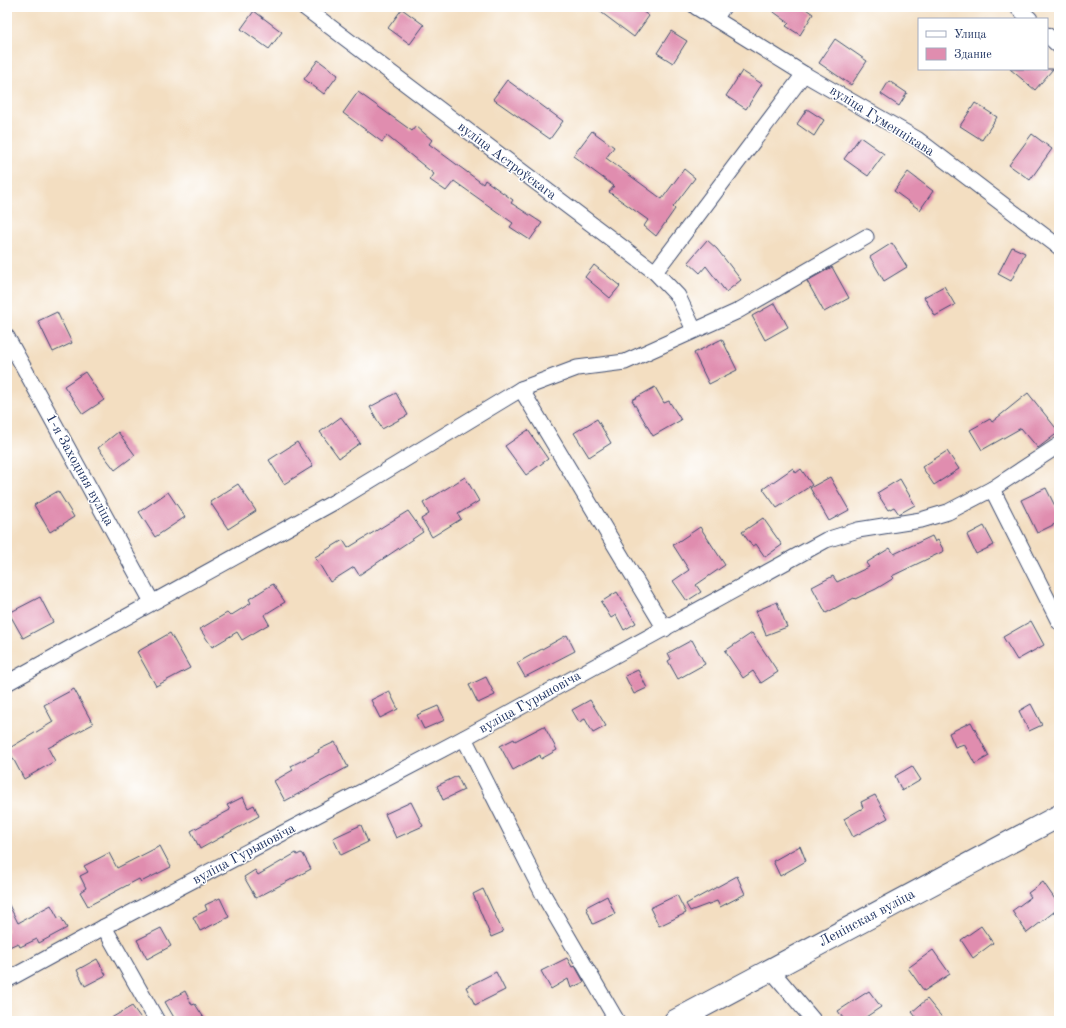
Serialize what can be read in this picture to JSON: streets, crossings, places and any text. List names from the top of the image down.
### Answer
{
  "streets": {
    "main road": ["Ленінская вуліца"],
    "street": [
      "вуліца Гуменнікава",
      "вуліца Астроўскага",
      "1-я Заходняя вуліца",
      "вуліца Гурыновіча"
    ]
  },
  "legend": ["Улица", "Здание"]
}
